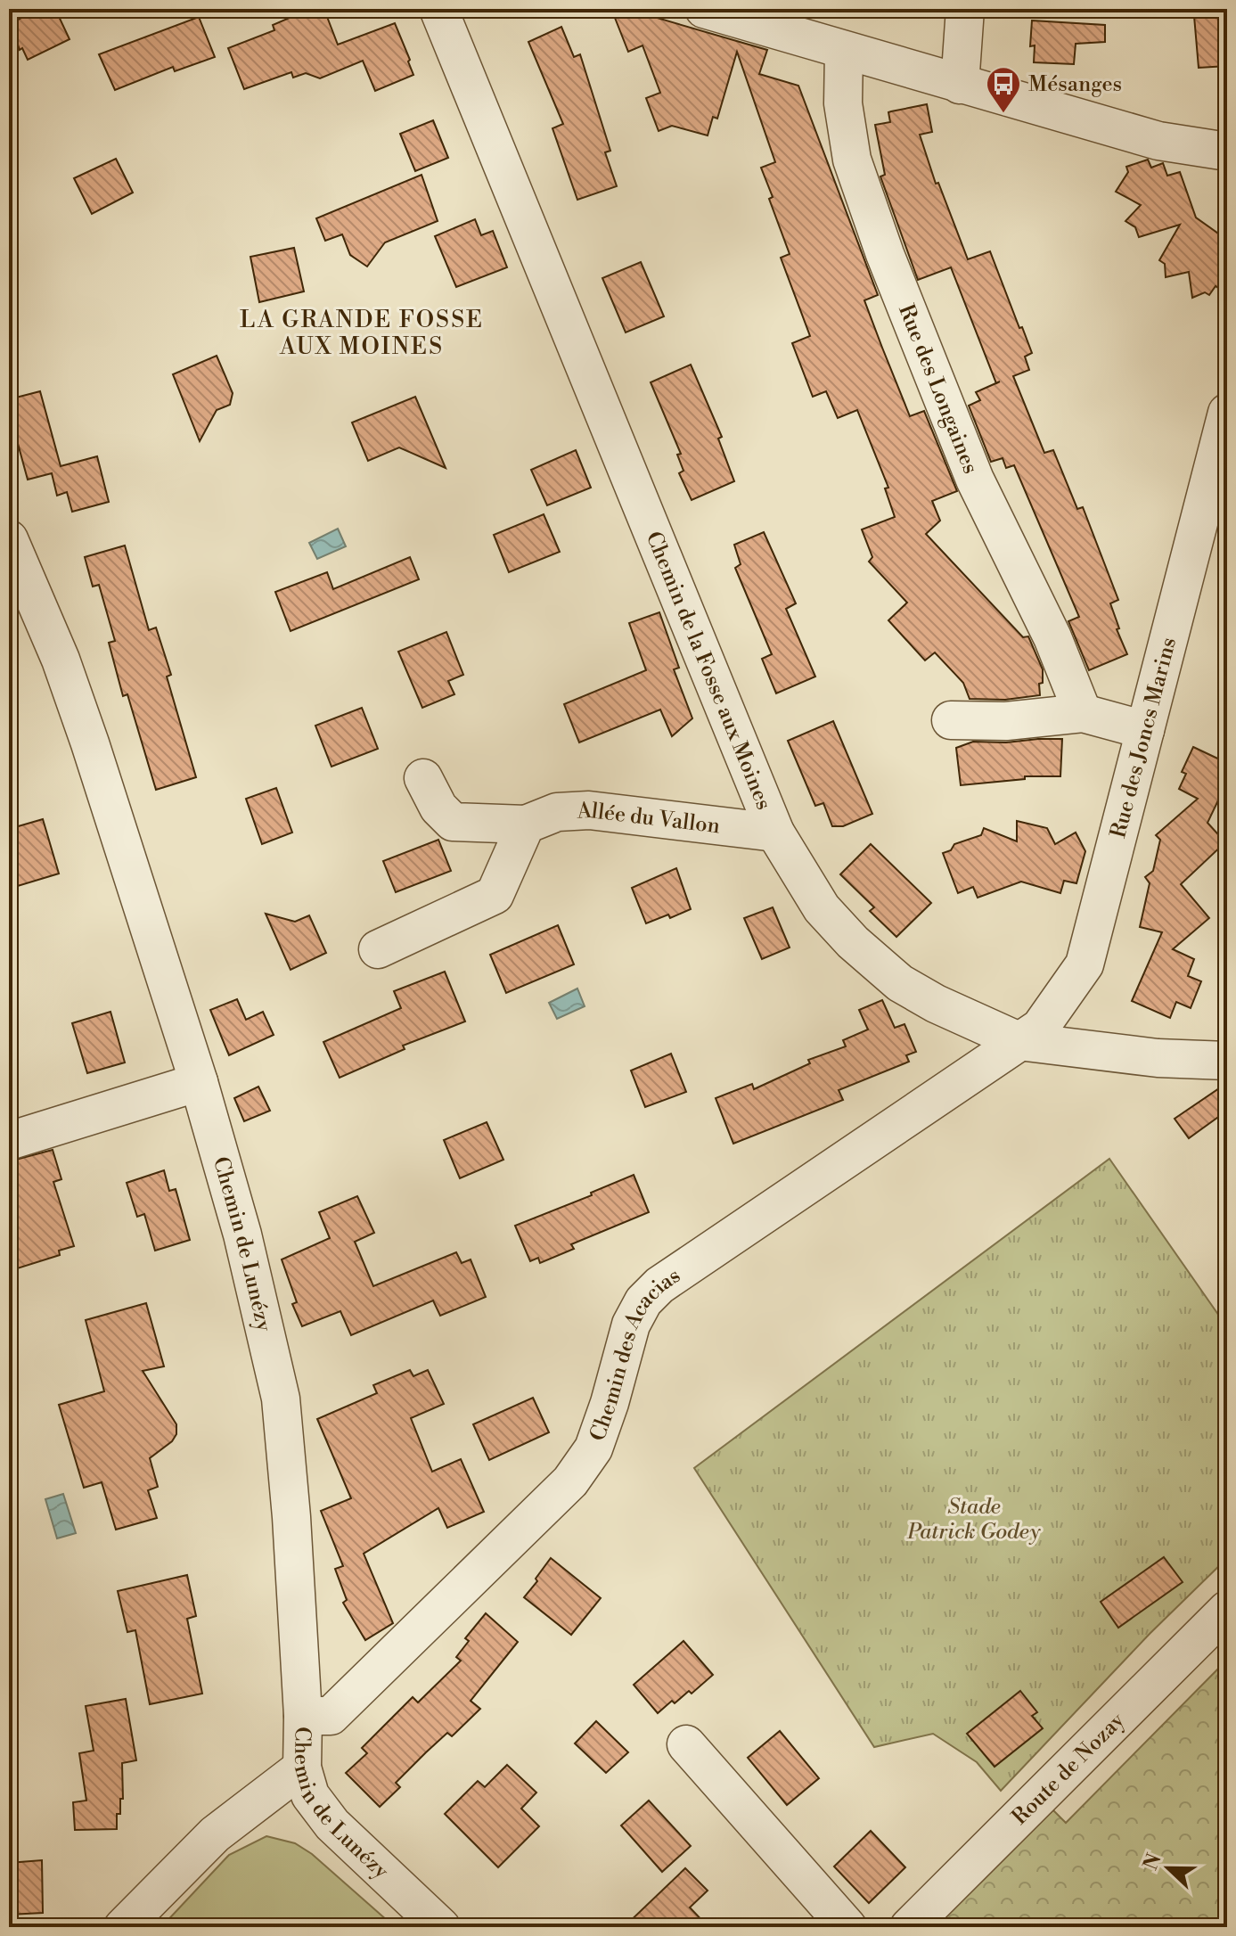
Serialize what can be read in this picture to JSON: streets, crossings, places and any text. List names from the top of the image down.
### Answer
{
  "streets": {
    "street": [
      "Rue des Longaines",
      "Chemin de la Fosse aux Moines",
      "Rue des Joncs Marins",
      "Allée du Vallon",
      "Chemin de Lunézy",
      "Chemin des Acacias",
      "Route de Nozay"
    ]
  },
  "crossings": [
    ["Chemin de la Fosse aux Moines", "Rue des Joncs Marins"],
    ["Chemin de la Fosse aux Moines", "Allée du Vallon"],
    ["Chemin de la Fosse aux Moines", "Chemin des Acacias"],
    ["Rue des Joncs Marins", "Chemin des Acacias"],
    ["Chemin de Lunézy", "Chemin des Acacias"]
  ],
  "districts": ["LA GRANDE FOSSE AUX MOINES"],
  "parks": ["Stade Patrick Godey"],
  "places": {
    "bus stop": ["Mésanges"]
  },
  "north": "left"
}
